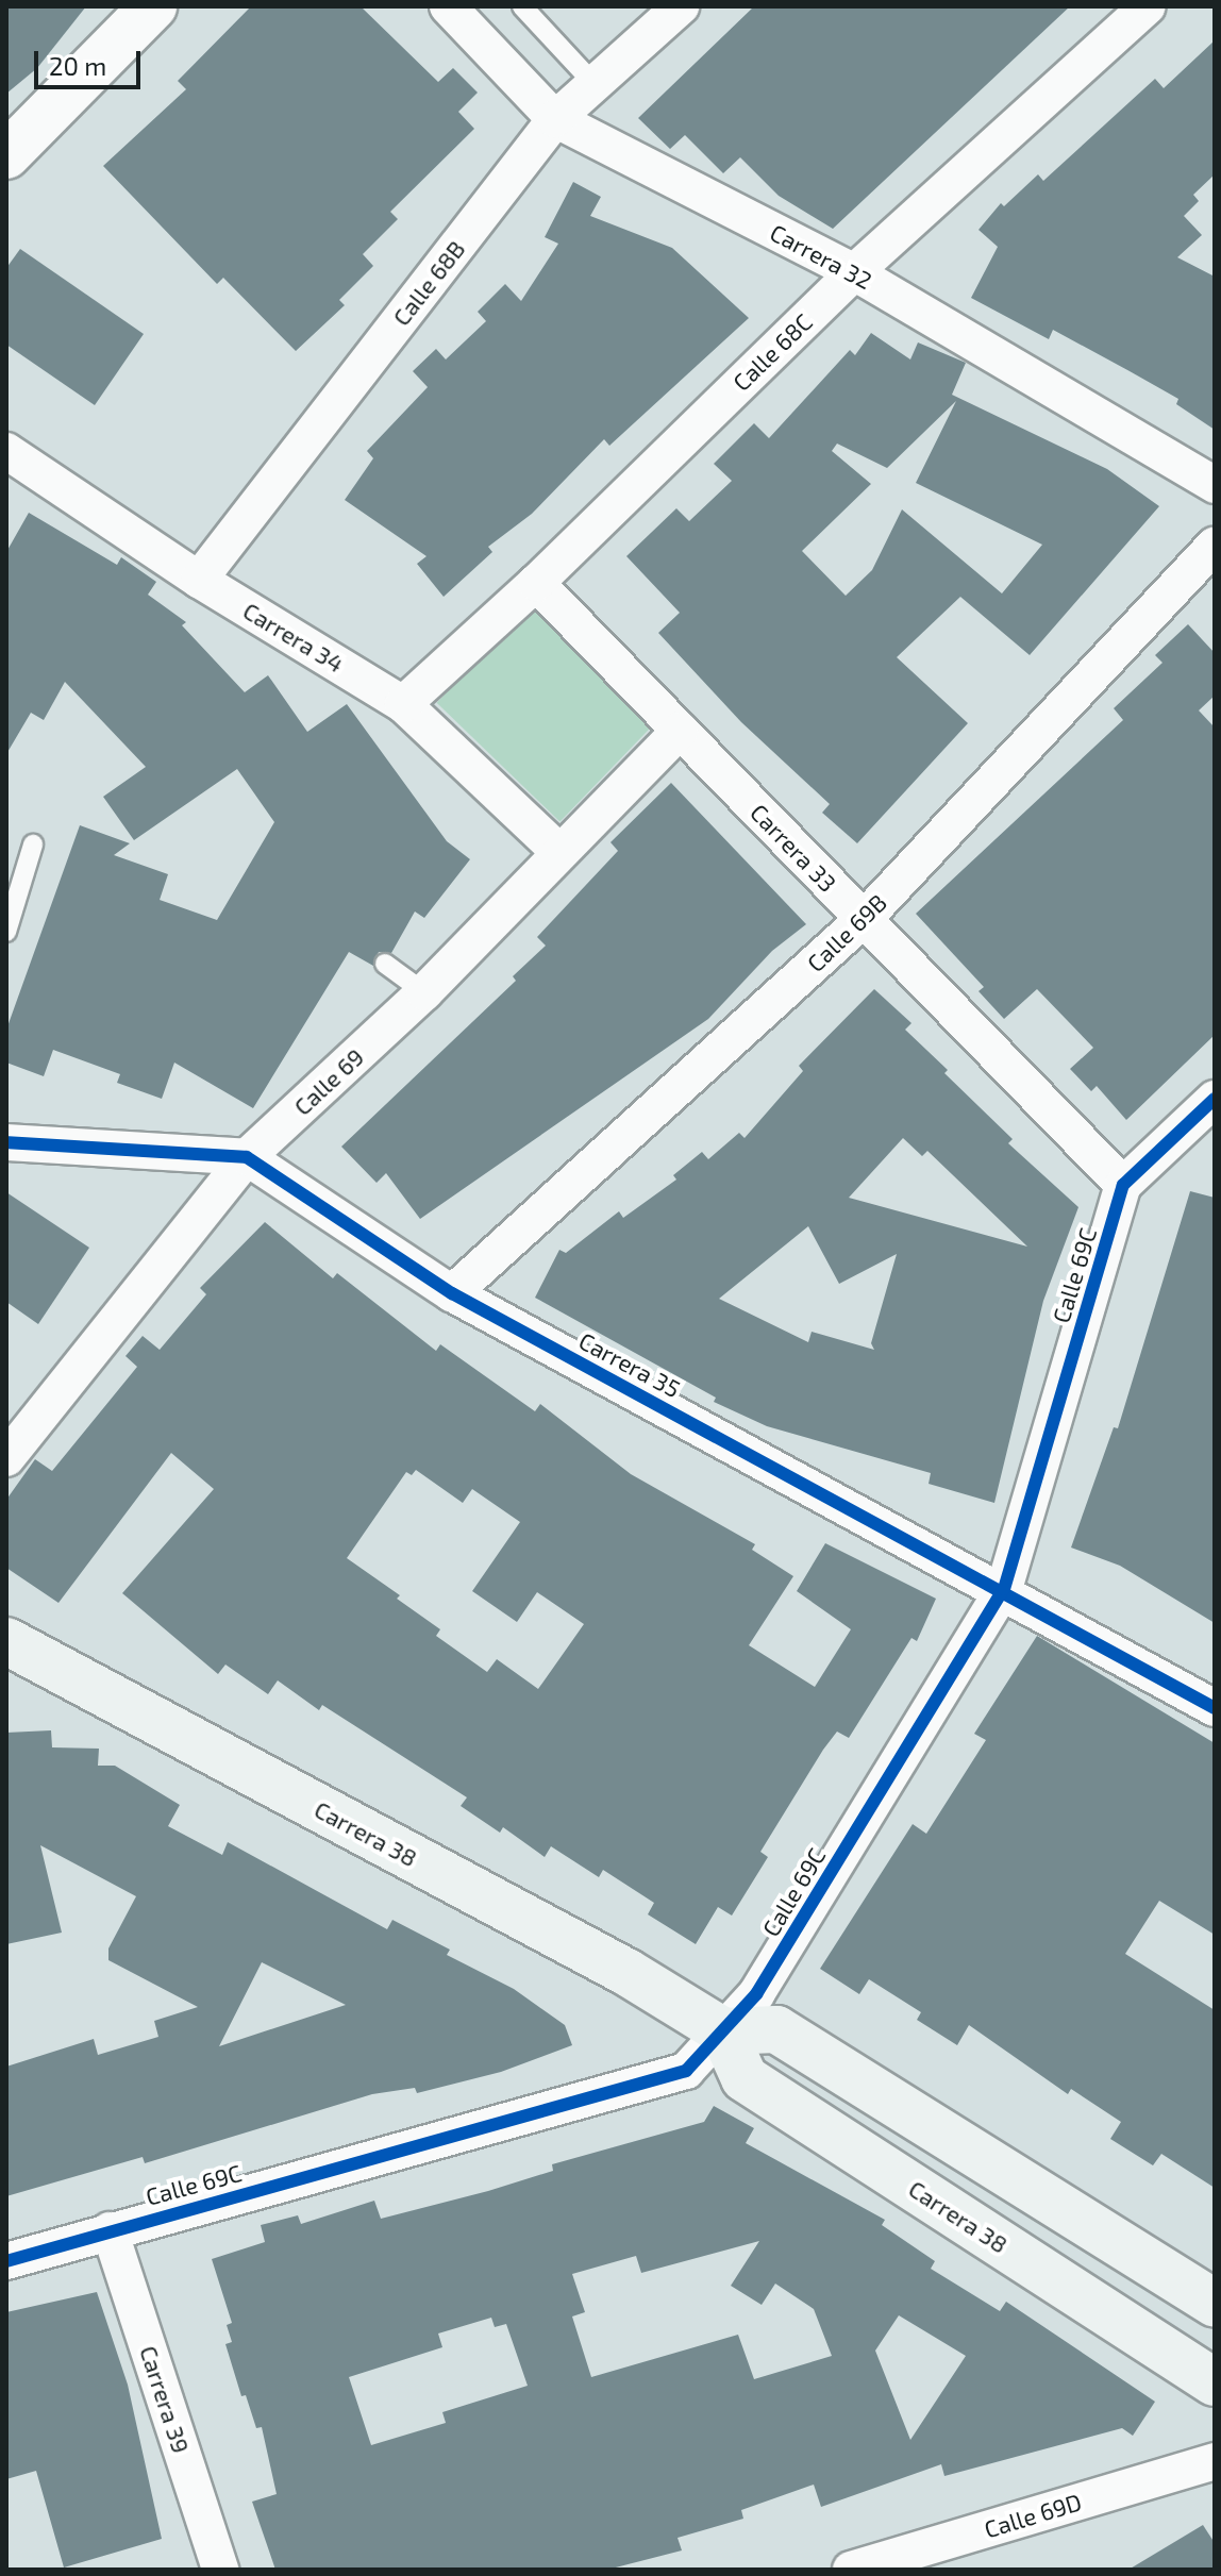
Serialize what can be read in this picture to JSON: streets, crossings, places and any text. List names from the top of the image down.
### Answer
{
  "streets": {
    "main road": ["Carrera 38"],
    "street": [
      "Carrera 32",
      "Calle 68B",
      "Calle 68C",
      "Carrera 34",
      "Carrera 33",
      "Calle 69B",
      "Calle 69",
      "Calle 69C",
      "Carrera 35",
      "Carrera 39",
      "Calle 69D"
    ]
  },
  "crossings": [
    ["Carrera 32", "Calle 68B"],
    ["Carrera 32", "Calle 68C"],
    ["Calle 68B", "Carrera 34"],
    ["Calle 68C", "Carrera 34"],
    ["Calle 68C", "Carrera 33"],
    ["Carrera 34", "Calle 69"],
    ["Carrera 33", "Calle 69B"],
    ["Carrera 33", "Calle 69"],
    ["Carrera 33", "Calle 69C"],
    ["Calle 69B", "Carrera 35"],
    ["Calle 69", "Carrera 35"],
    ["Calle 69C", "Carrera 35"],
    ["Calle 69C", "Carrera 38"],
    ["Calle 69C", "Carrera 39"]
  ],
  "scale_bar": "20 m"
}
